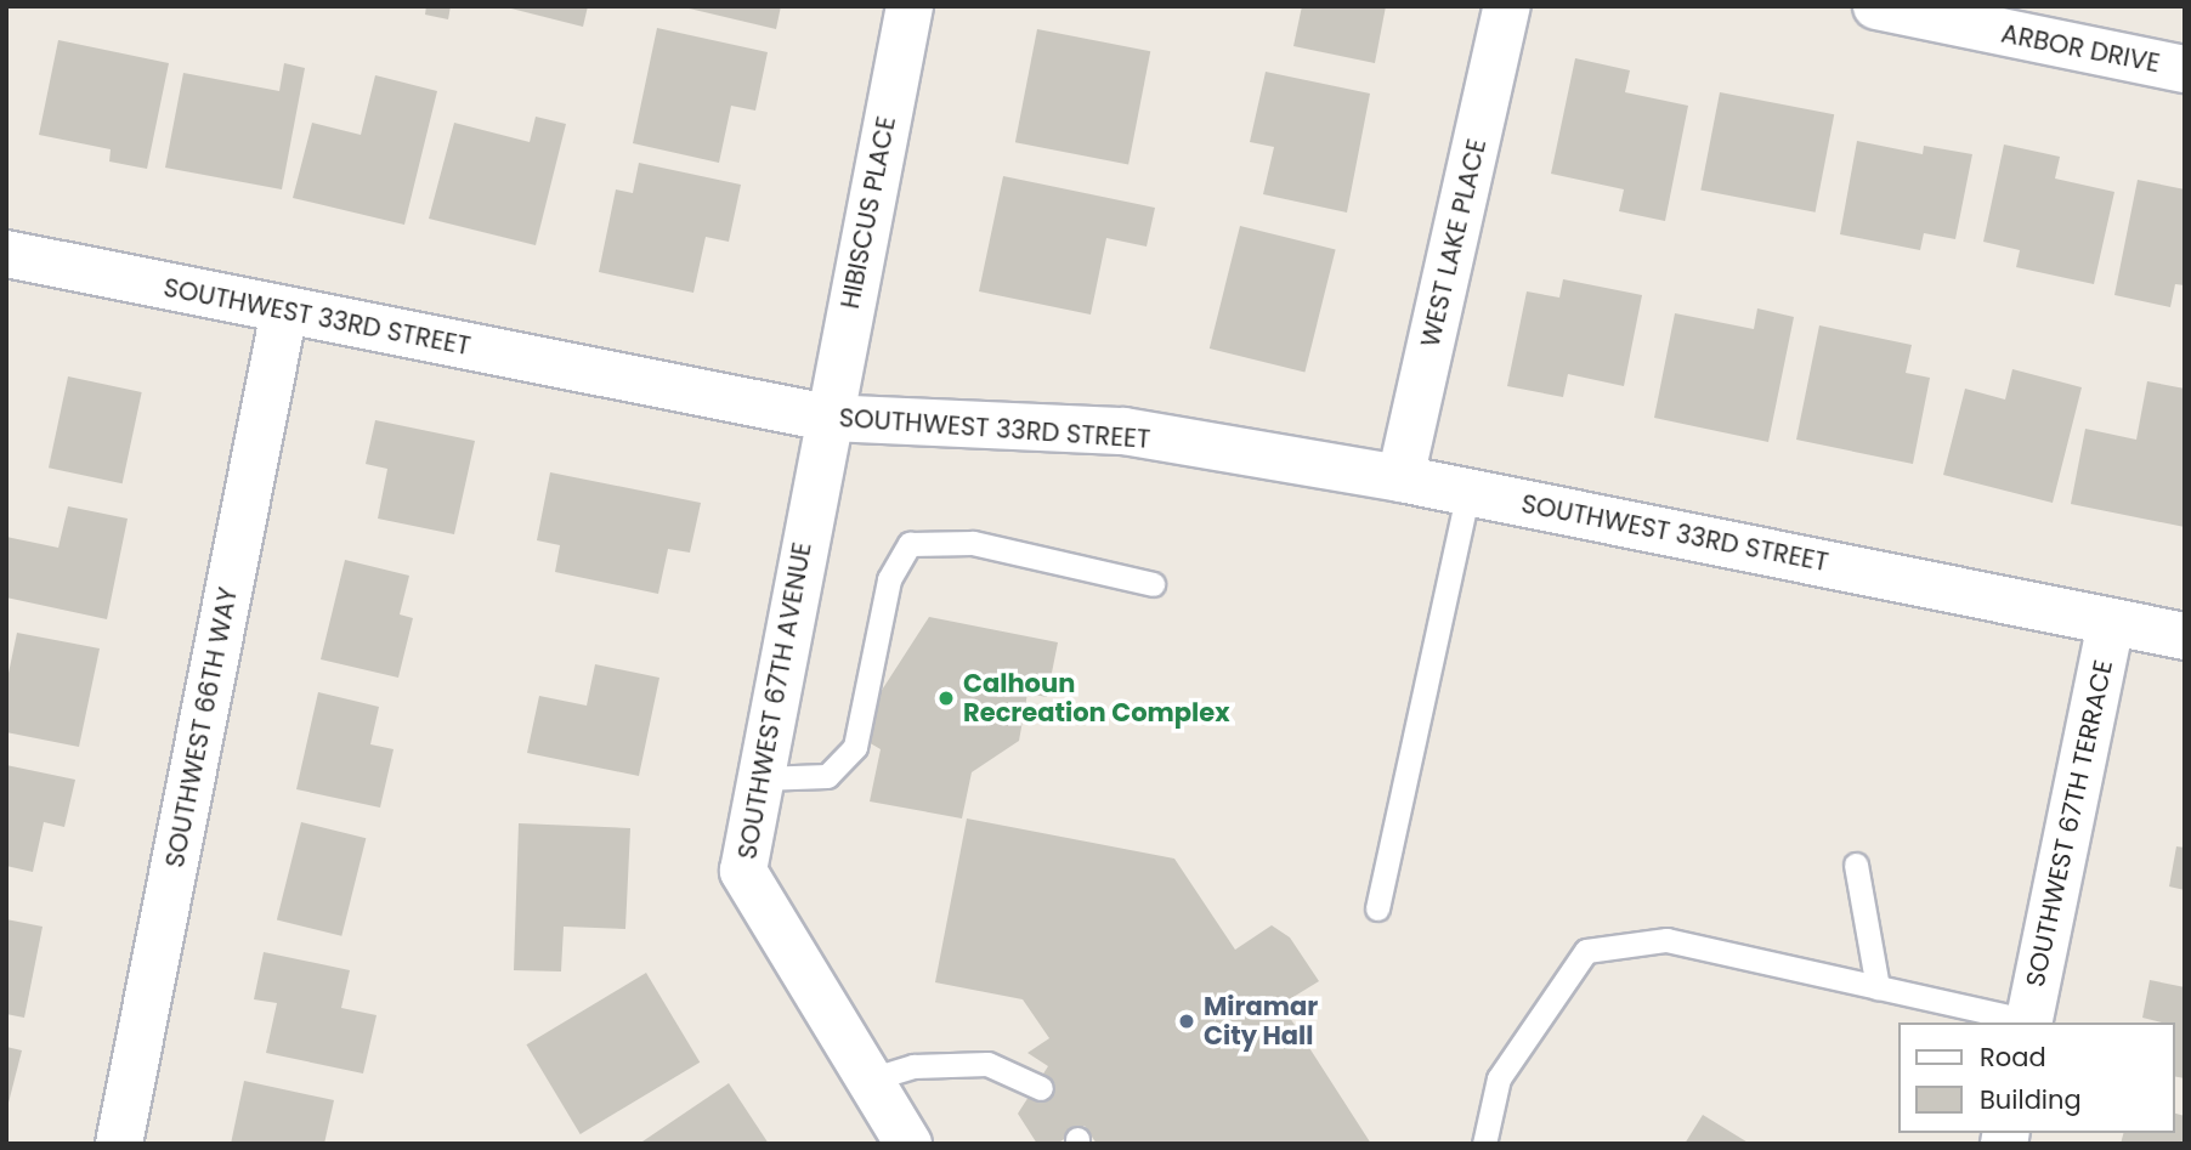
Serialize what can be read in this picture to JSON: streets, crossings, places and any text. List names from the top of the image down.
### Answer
{
  "streets": {
    "street": [
      "ARBOR DRIVE",
      "HIBISCUS PLACE",
      "WEST LAKE PLACE",
      "SOUTHWEST 33RD STREET",
      "SOUTHWEST 67TH AVENUE",
      "SOUTHWEST 66TH WAY",
      "SOUTHWEST 67TH TERRACE"
    ]
  },
  "crossings": [
    ["HIBISCUS PLACE", "SOUTHWEST 33RD STREET"],
    ["HIBISCUS PLACE", "SOUTHWEST 67TH AVENUE"],
    ["WEST LAKE PLACE", "SOUTHWEST 33RD STREET"],
    ["SOUTHWEST 33RD STREET", "SOUTHWEST 67TH AVENUE"],
    ["SOUTHWEST 33RD STREET", "SOUTHWEST 66TH WAY"],
    ["SOUTHWEST 33RD STREET", "SOUTHWEST 67TH TERRACE"]
  ],
  "places": ["Calhoun Recreation Complex", "Miramar City Hall"],
  "legend": ["Road", "Building"]
}
